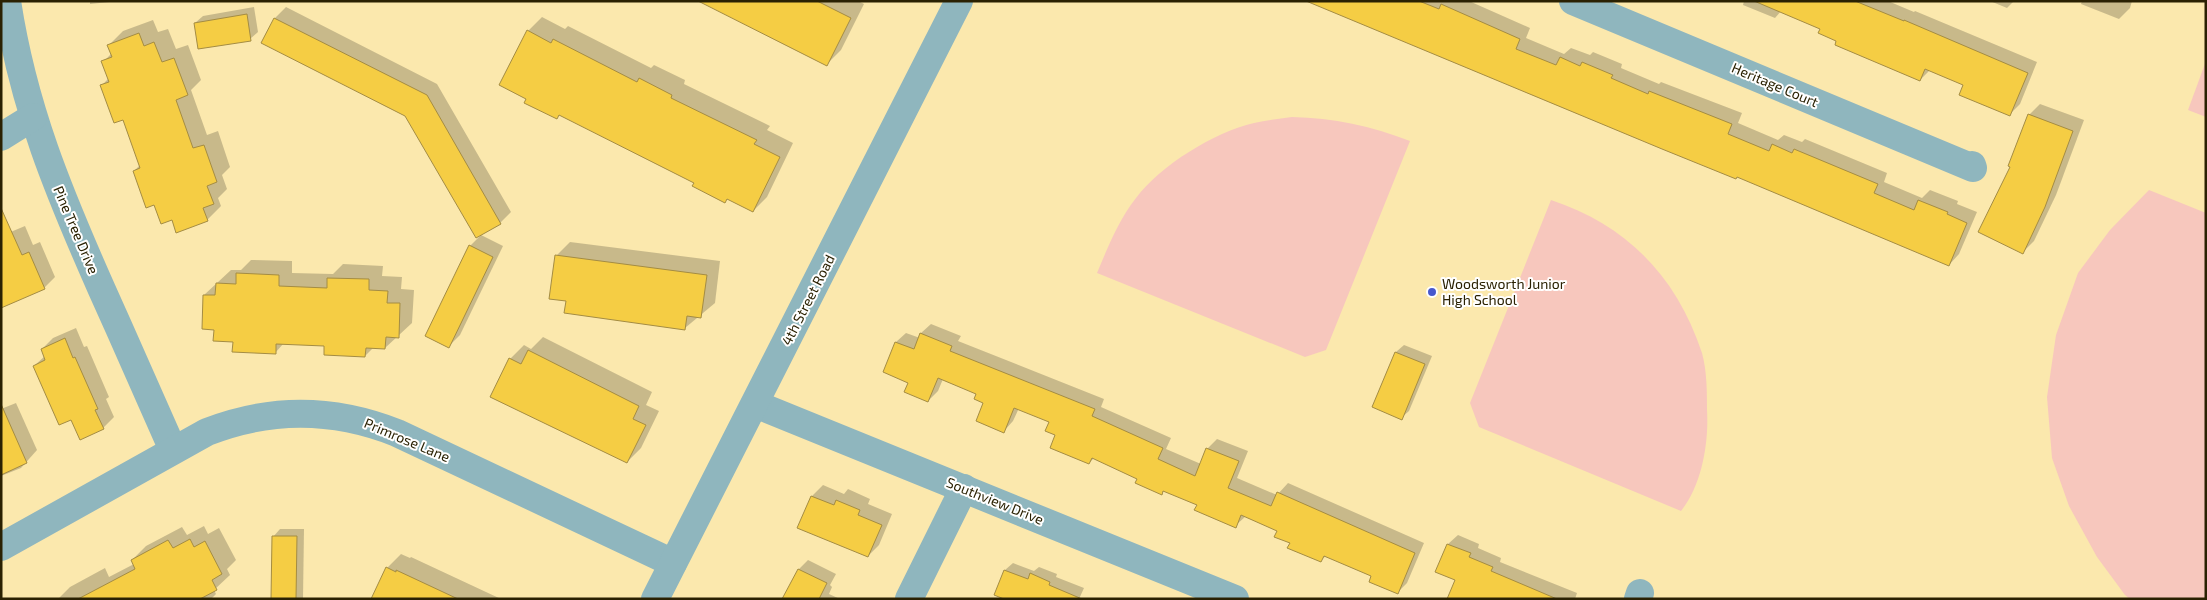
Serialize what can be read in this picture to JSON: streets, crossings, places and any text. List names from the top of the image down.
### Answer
{
  "streets": {
    "street": [
      "Heritage Court",
      "Pine Tree Drive",
      "4th Street Road",
      "Primrose Lane",
      "Southview Drive"
    ]
  },
  "crossings": [
    ["Pine Tree Drive", "Primrose Lane"],
    ["4th Street Road", "Primrose Lane"],
    ["4th Street Road", "Southview Drive"]
  ],
  "places": ["Woodsworth Junior High School"]
}
